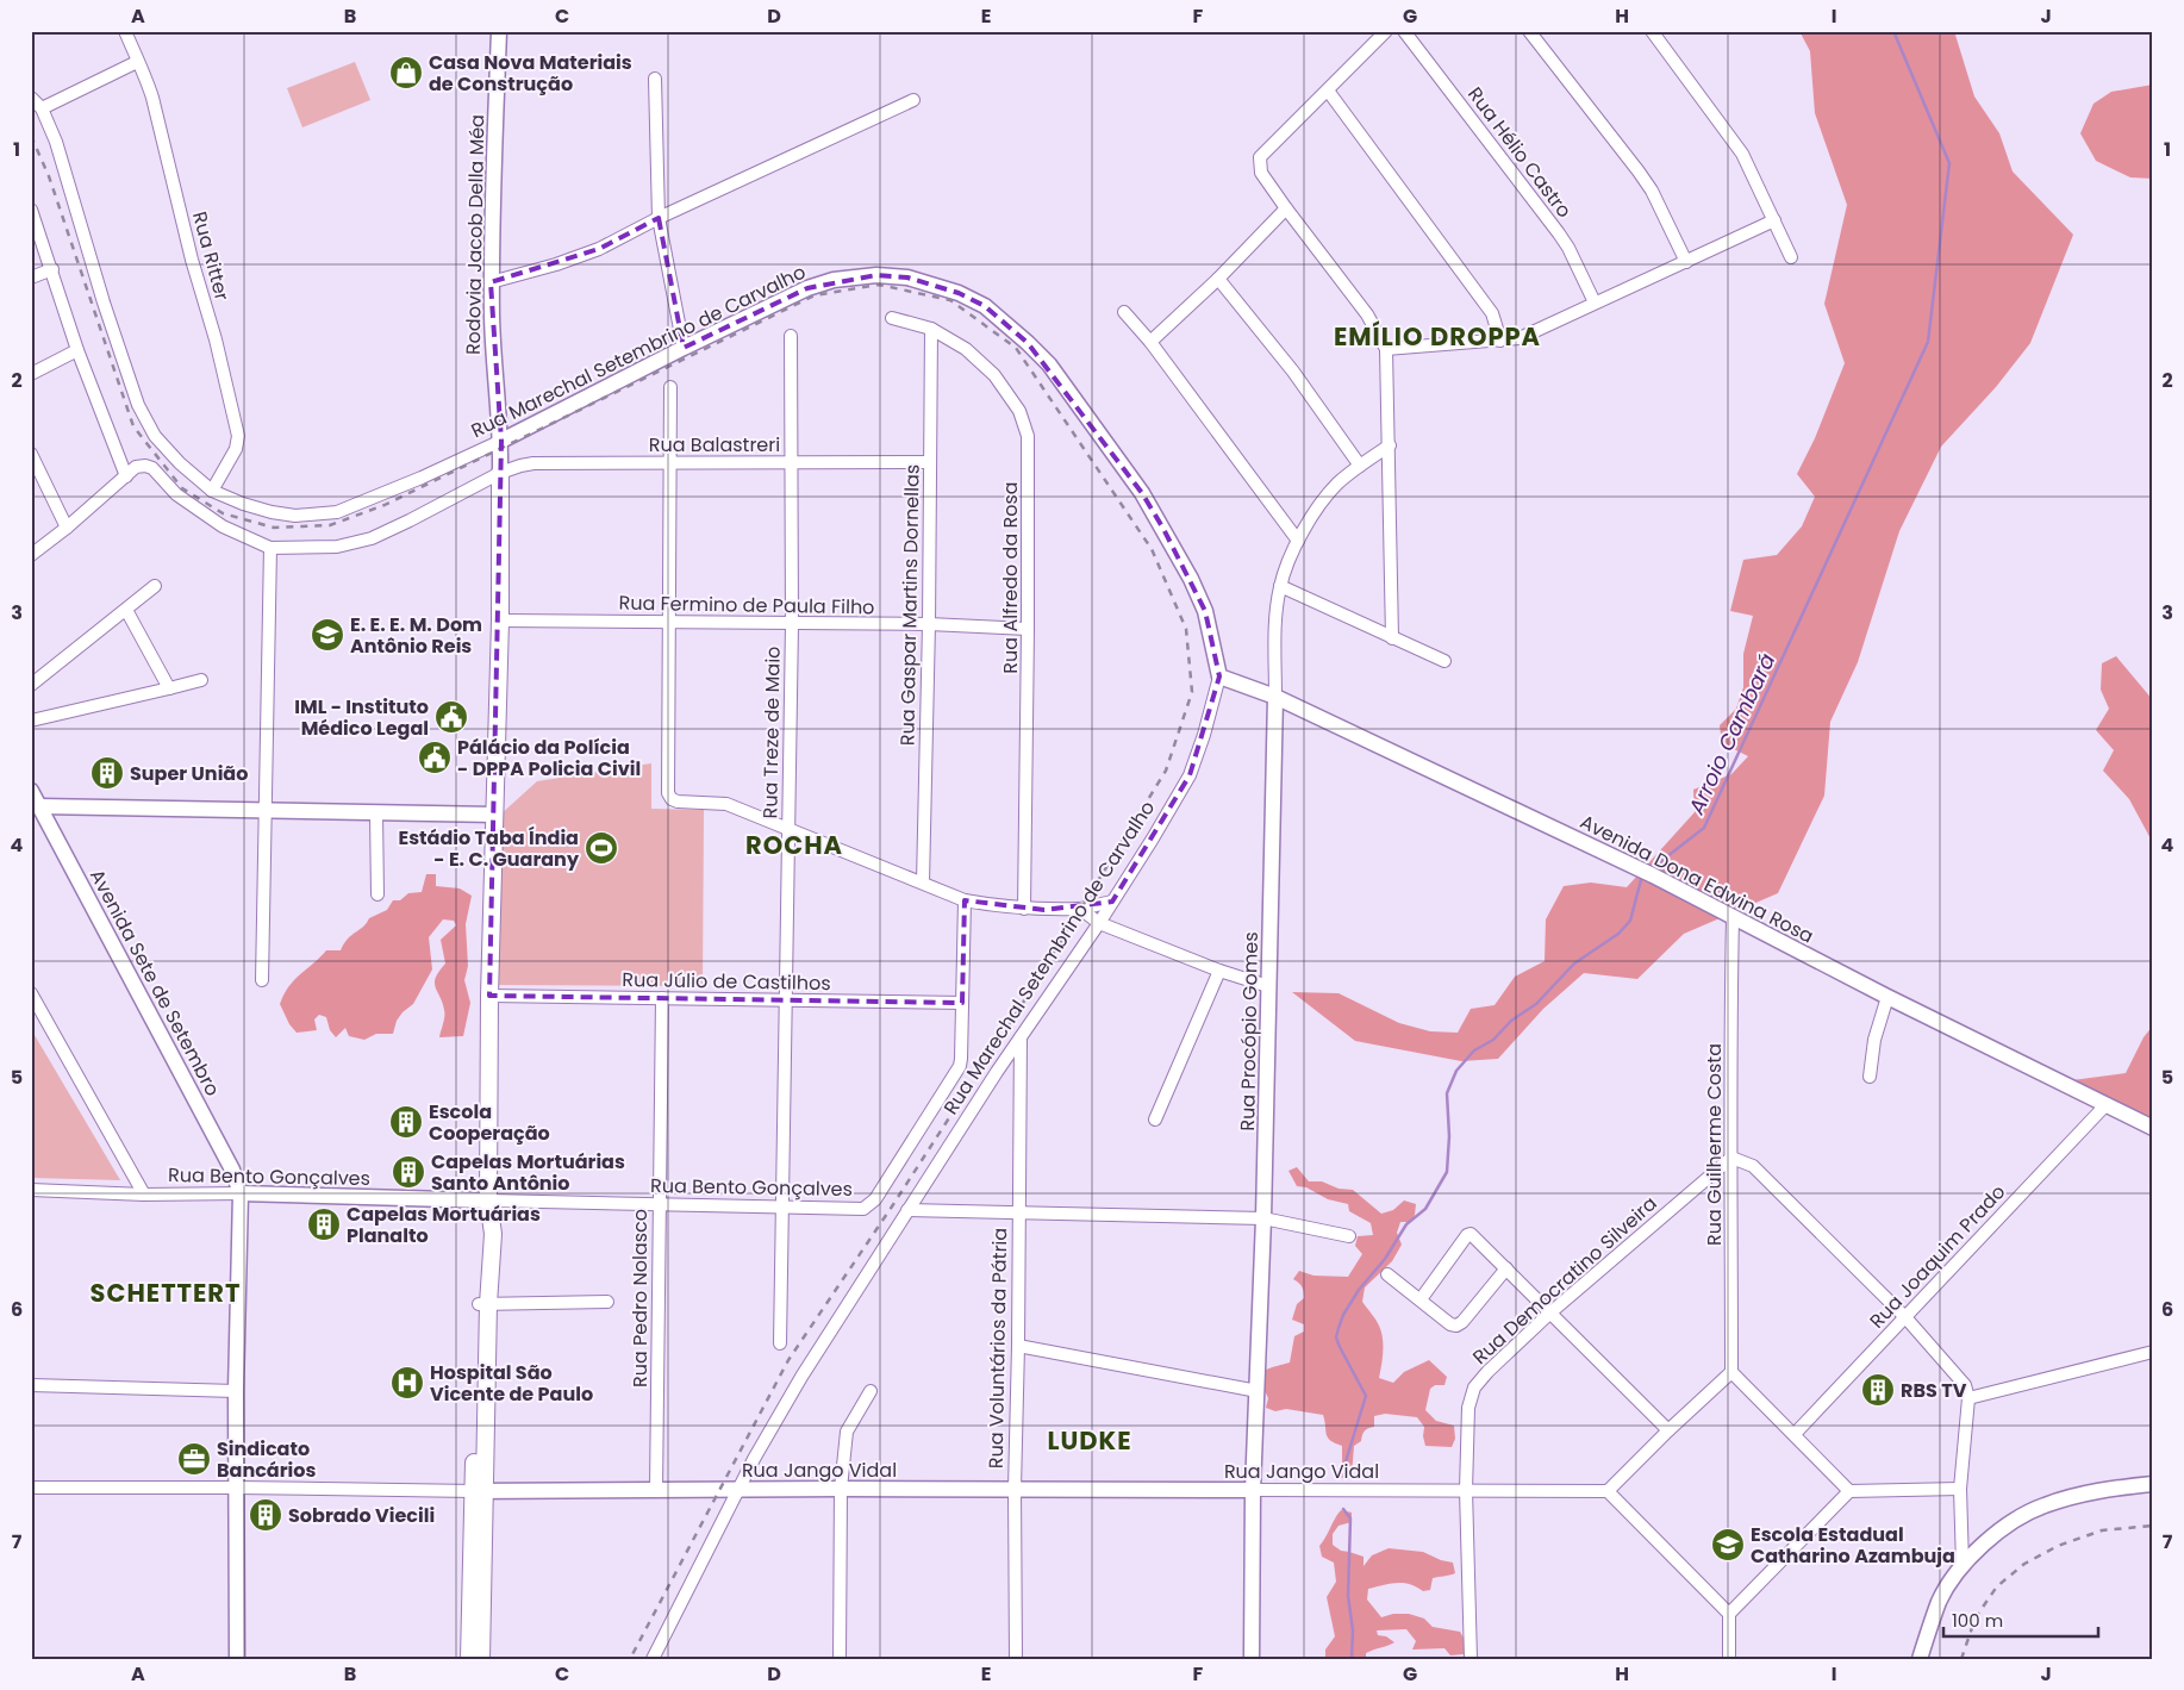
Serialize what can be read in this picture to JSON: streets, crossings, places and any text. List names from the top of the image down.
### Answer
{
  "streets": {
    "street": [
      "Rua Hélio Castro",
      "Rodovia Jacob Della Méa",
      "Rua Ritter",
      "Rua Marechal Setembrino de Carvalho",
      "Rua Balastreri",
      "Rua Alfredo da Rosa",
      "Rua Fermino de Paula Filho",
      "Rua Gaspar Martins Dornellas",
      "Rua Treze de Maio",
      "Avenida Dona Edwina Rosa",
      "Rua Júlio de Castilhos",
      "Avenida Sete de Setembro",
      "Rua Procópio Gomes",
      "Rua Guilherme Costa",
      "Rua Bento Gonçalves",
      "Rua Joaquim Prado",
      "Rua Democratino Silveira",
      "Rua Pedro Nolasco",
      "Rua Voluntários da Pátria",
      "Rua Jango Vidal"
    ]
  },
  "crossings": [
    ["Rodovia Jacob Della Méa", "Rua Marechal Setembrino de Carvalho"],
    ["Rodovia Jacob Della Méa", "Rua Balastreri"],
    ["Rua Ritter", "Rua Marechal Setembrino de Carvalho"],
    ["Rua Marechal Setembrino de Carvalho", "Avenida Dona Edwina Rosa"],
    ["Rua Marechal Setembrino de Carvalho", "Rua Voluntários da Pátria"],
    ["Rua Marechal Setembrino de Carvalho", "Rua Jango Vidal"],
    ["Rua Balastreri", "Rua Gaspar Martins Dornellas"],
    ["Rua Balastreri", "Rua Treze de Maio"],
    ["Rua Alfredo da Rosa", "Rua Fermino de Paula Filho"],
    ["Rua Alfredo da Rosa", "Rua Gaspar Martins Dornellas"],
    ["Rua Fermino de Paula Filho", "Rua Gaspar Martins Dornellas"],
    ["Rua Fermino de Paula Filho", "Rua Treze de Maio"],
    ["Rua Treze de Maio", "Rua Júlio de Castilhos"],
    ["Rua Treze de Maio", "Rua Bento Gonçalves"],
    ["Avenida Dona Edwina Rosa", "Rua Procópio Gomes"],
    ["Avenida Dona Edwina Rosa", "Rua Guilherme Costa"],
    ["Avenida Dona Edwina Rosa", "Rua Joaquim Prado"],
    ["Rua Júlio de Castilhos", "Rua Bento Gonçalves"],
    ["Rua Júlio de Castilhos", "Rua Pedro Nolasco"],
    ["Avenida Sete de Setembro", "Rua Bento Gonçalves"],
    ["Rua Procópio Gomes", "Rua Jango Vidal"],
    ["Rua Guilherme Costa", "Rua Democratino Silveira"],
    ["Rua Bento Gonçalves", "Rua Pedro Nolasco"],
    ["Rua Democratino Silveira", "Rua Jango Vidal"],
    ["Rua Pedro Nolasco", "Rua Jango Vidal"],
    ["Rua Voluntários da Pátria", "Rua Jango Vidal"]
  ],
  "districts": [
    "EMÍLIO DROPPA",
    "ROCHA",
    "SCHETTERT",
    "LUDKE"
  ],
  "water": ["Arroio Cambará"],
  "places": {
    "shop": ["Casa Nova Materiais de Construção"],
    "school or university": ["E. E. E. M. Dom Antônio Reis", "Escola Estadual Catharino Azambuja"],
    "public building": ["IML - Instituto Médico Legal", "Pálácio da Polícia - DPPA Policia Civil"],
    "building": [
      "Super União",
      "Escola Cooperação",
      "Capelas Mortuárias Santo Antônio",
      "Capelas Mortuárias Planalto",
      "RBS TV",
      "Sobrado Viecili"
    ],
    "sports": ["Estádio Taba Índia - E. C. Guarany"],
    "hospital": ["Hospital São Vicente de Paulo"],
    "office": ["Sindicato Bancários"]
  },
  "scale_bar": "100 m",
  "grid": {
    "columns": [
      "A",
      "B",
      "C",
      "D",
      "E",
      "F",
      "G",
      "H",
      "I",
      "J"
    ],
    "rows": [
      "1",
      "2",
      "3",
      "4",
      "5",
      "6",
      "7"
    ]
  }
}
